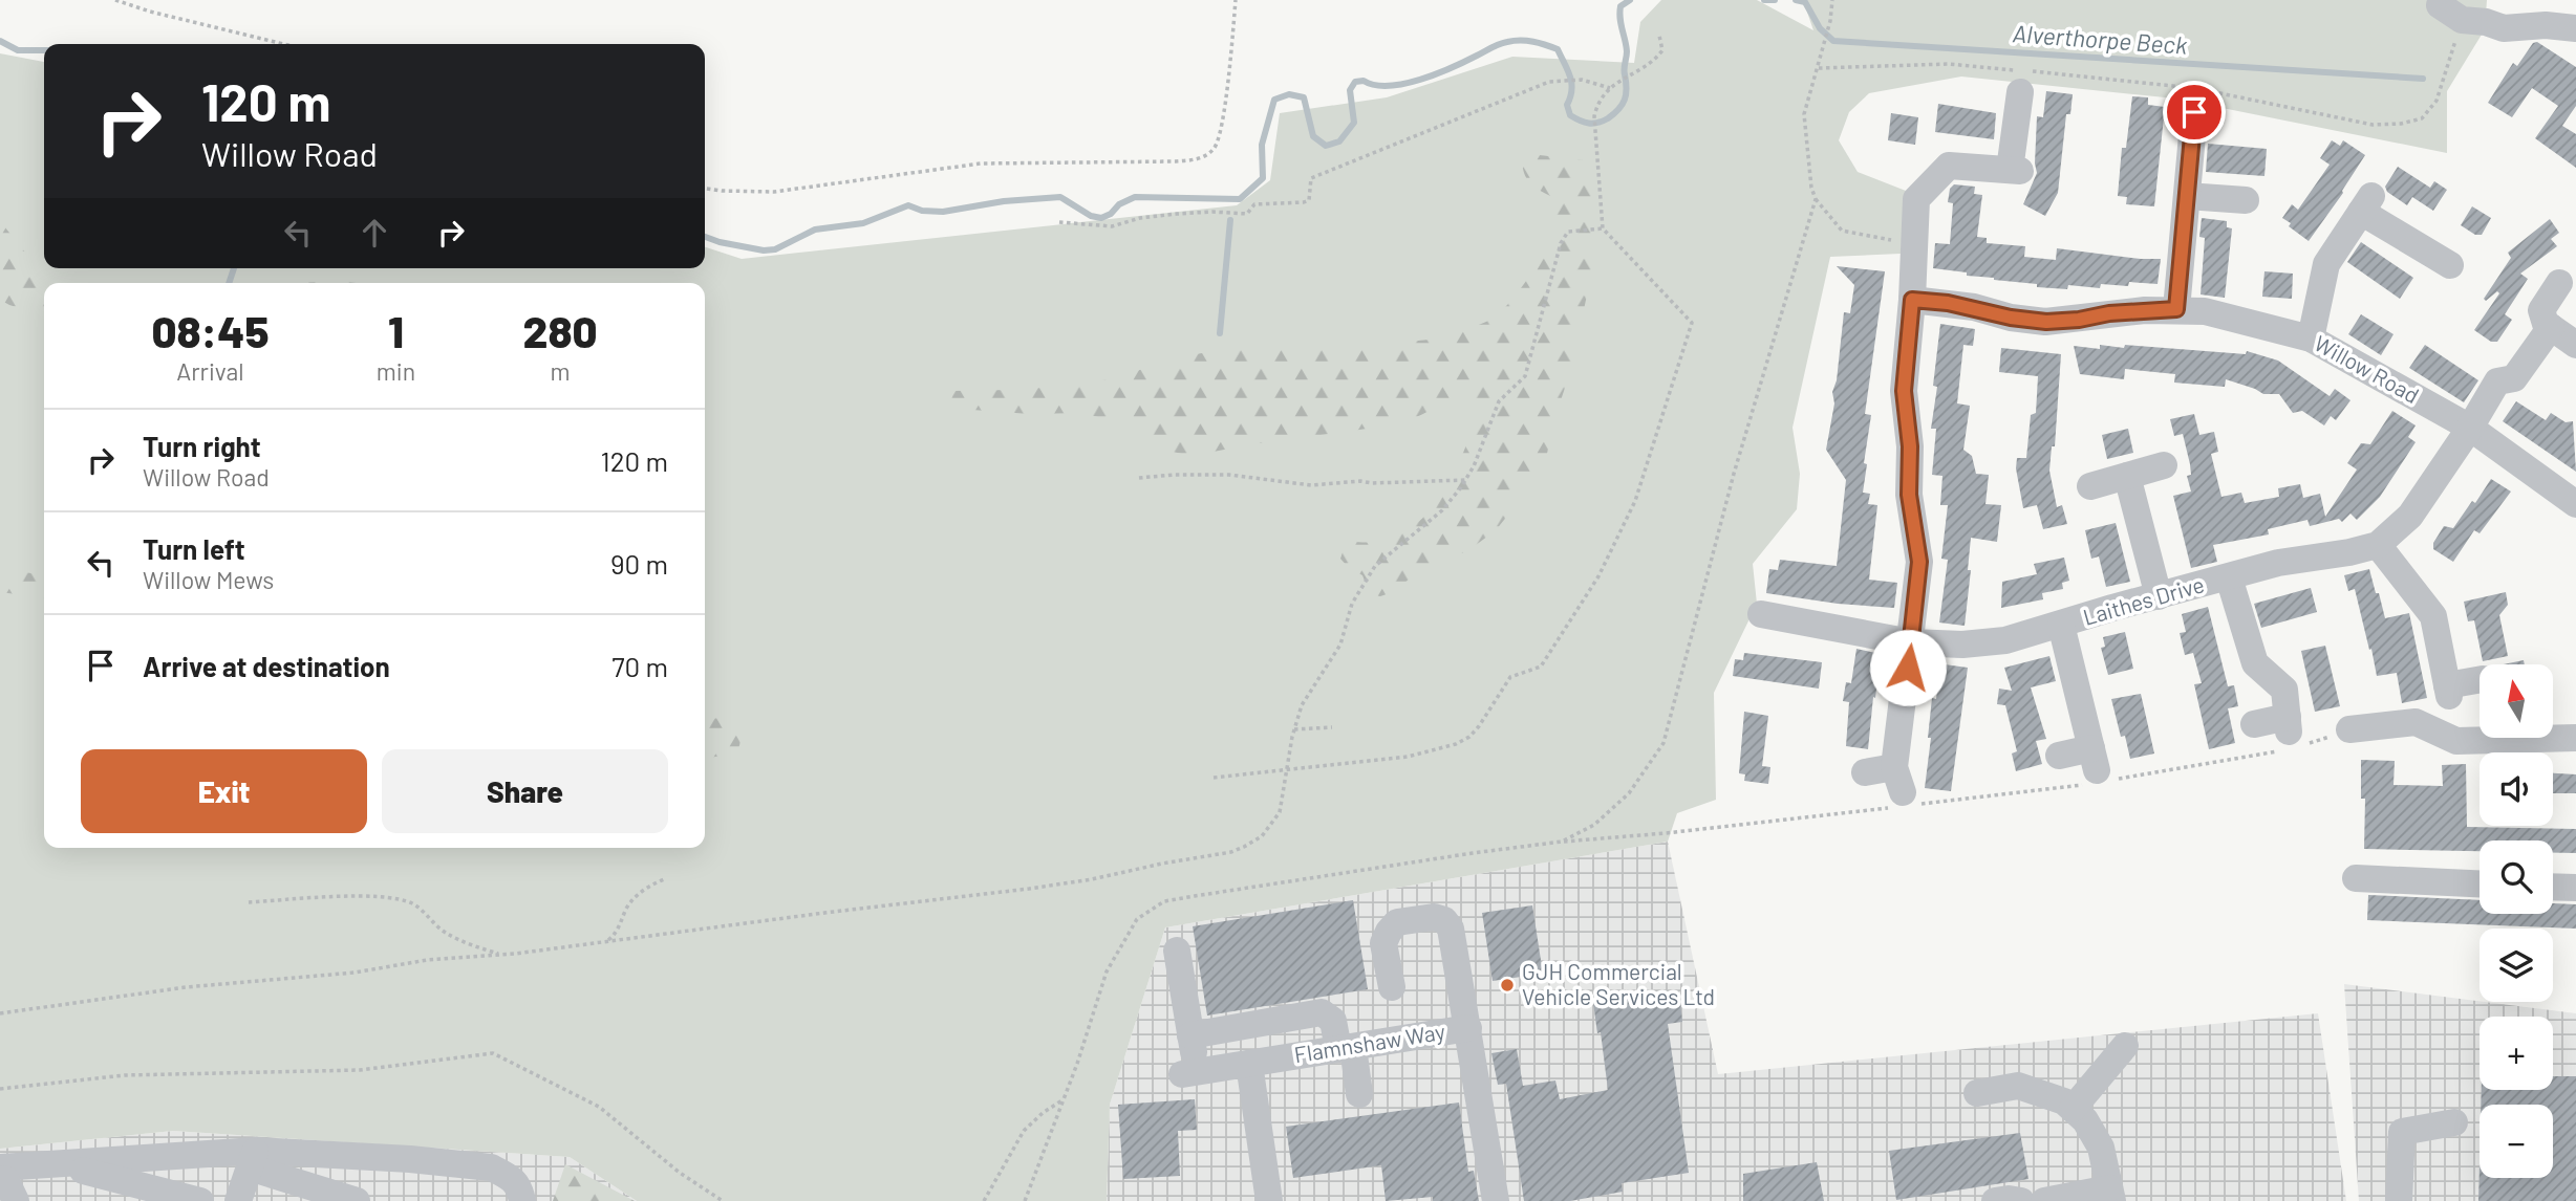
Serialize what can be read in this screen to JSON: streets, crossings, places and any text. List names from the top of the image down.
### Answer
{
  "streets": {
    "street": ["Willow Road", "Laithes Drive", "Flamnshaw Way"]
  },
  "crossings": [
    ["Willow Road", "Laithes Drive"]
  ],
  "water": ["Alverthorpe Beck"],
  "places": ["GJH Commercial Vehicle Services Ltd"],
  "north": "top",
  "page": {
    "turn": ["120 m", "Willow Road"],
    "eta": [
      "08:45",
      "Arrival",
      "1",
      "min",
      "280",
      "m"
    ],
    "list": [
      {
        "name": "Turn right",
        "note": "Willow Road",
        "value": "120 m"
      },
      {
        "name": "Turn left",
        "note": "Willow Mews",
        "value": "90 m"
      },
      {
        "name": "Arrive at destination",
        "value": "70 m"
      }
    ],
    "map_buttons": ["+", "−"],
    "buttons": ["Exit", "Share"]
  }
}
